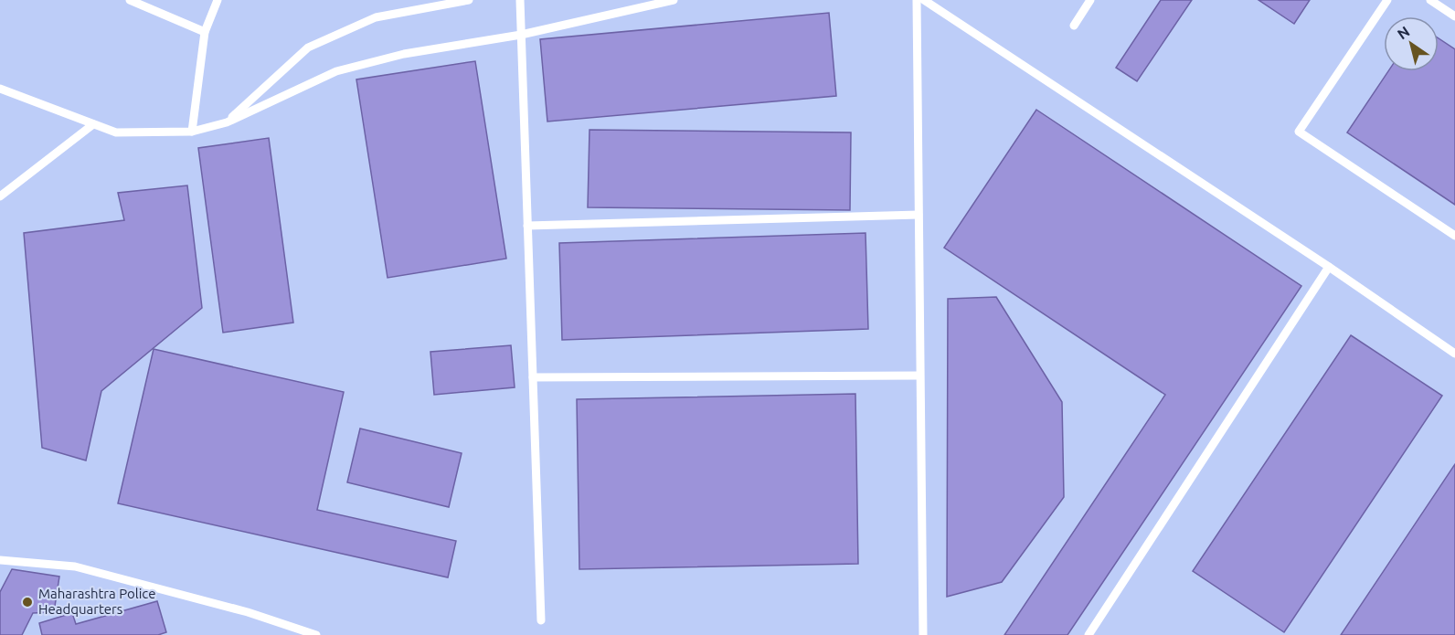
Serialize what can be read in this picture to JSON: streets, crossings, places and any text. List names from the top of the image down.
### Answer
{
  "places": ["Maharashtra Police Headquarters"],
  "north": "top left"
}
